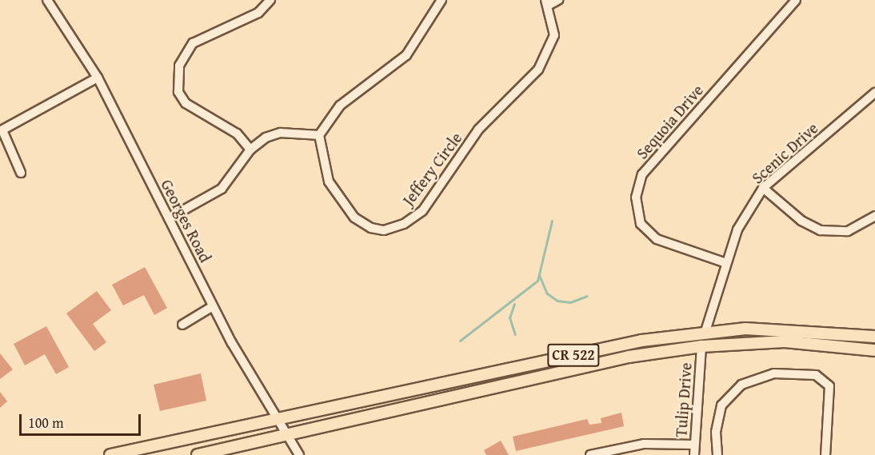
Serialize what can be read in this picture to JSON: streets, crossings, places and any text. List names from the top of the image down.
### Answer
{
  "streets": {
    "main road": ["CR 522"],
    "street": [
      "Sequoia Drive",
      "Scenic Drive",
      "Jeffery Circle",
      "Georges Road",
      "Tulip Drive"
    ]
  },
  "crossings": [
    ["Sequoia Drive", "Scenic Drive"],
    ["Scenic Drive", "CR 522"],
    ["Georges Road", "CR 522"],
    ["CR 522", "Tulip Drive"]
  ],
  "scale_bar": "100 m"
}
